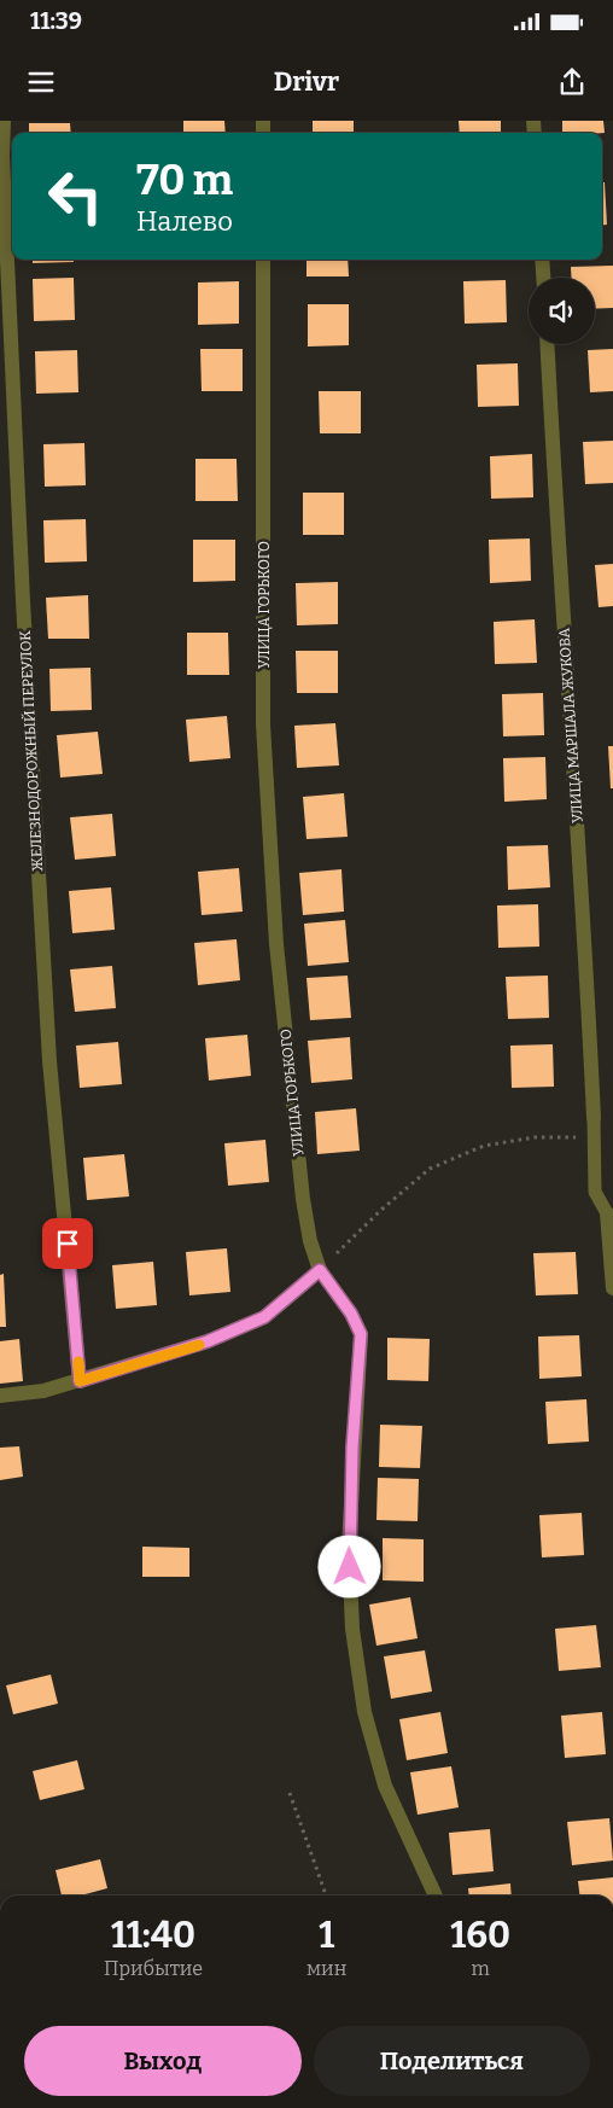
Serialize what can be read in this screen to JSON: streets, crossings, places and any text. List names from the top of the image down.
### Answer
{
  "streets": {
    "street": ["УЛИЦА ГОРЬКОГО", "УЛИЦА МАРШАЛА ЖУКОВА", "ЖЕЛЕЗНОДОРОЖНЫЙ ПЕРЕУЛОК"]
  },
  "page": {
    "status": "11:39",
    "header": "Drivr",
    "turn": ["70 m", "Налево"],
    "eta": [
      "11:40",
      "Прибытие",
      "1",
      "мин",
      "160",
      "m"
    ],
    "buttons": ["Выход", "Поделиться"]
  }
}
